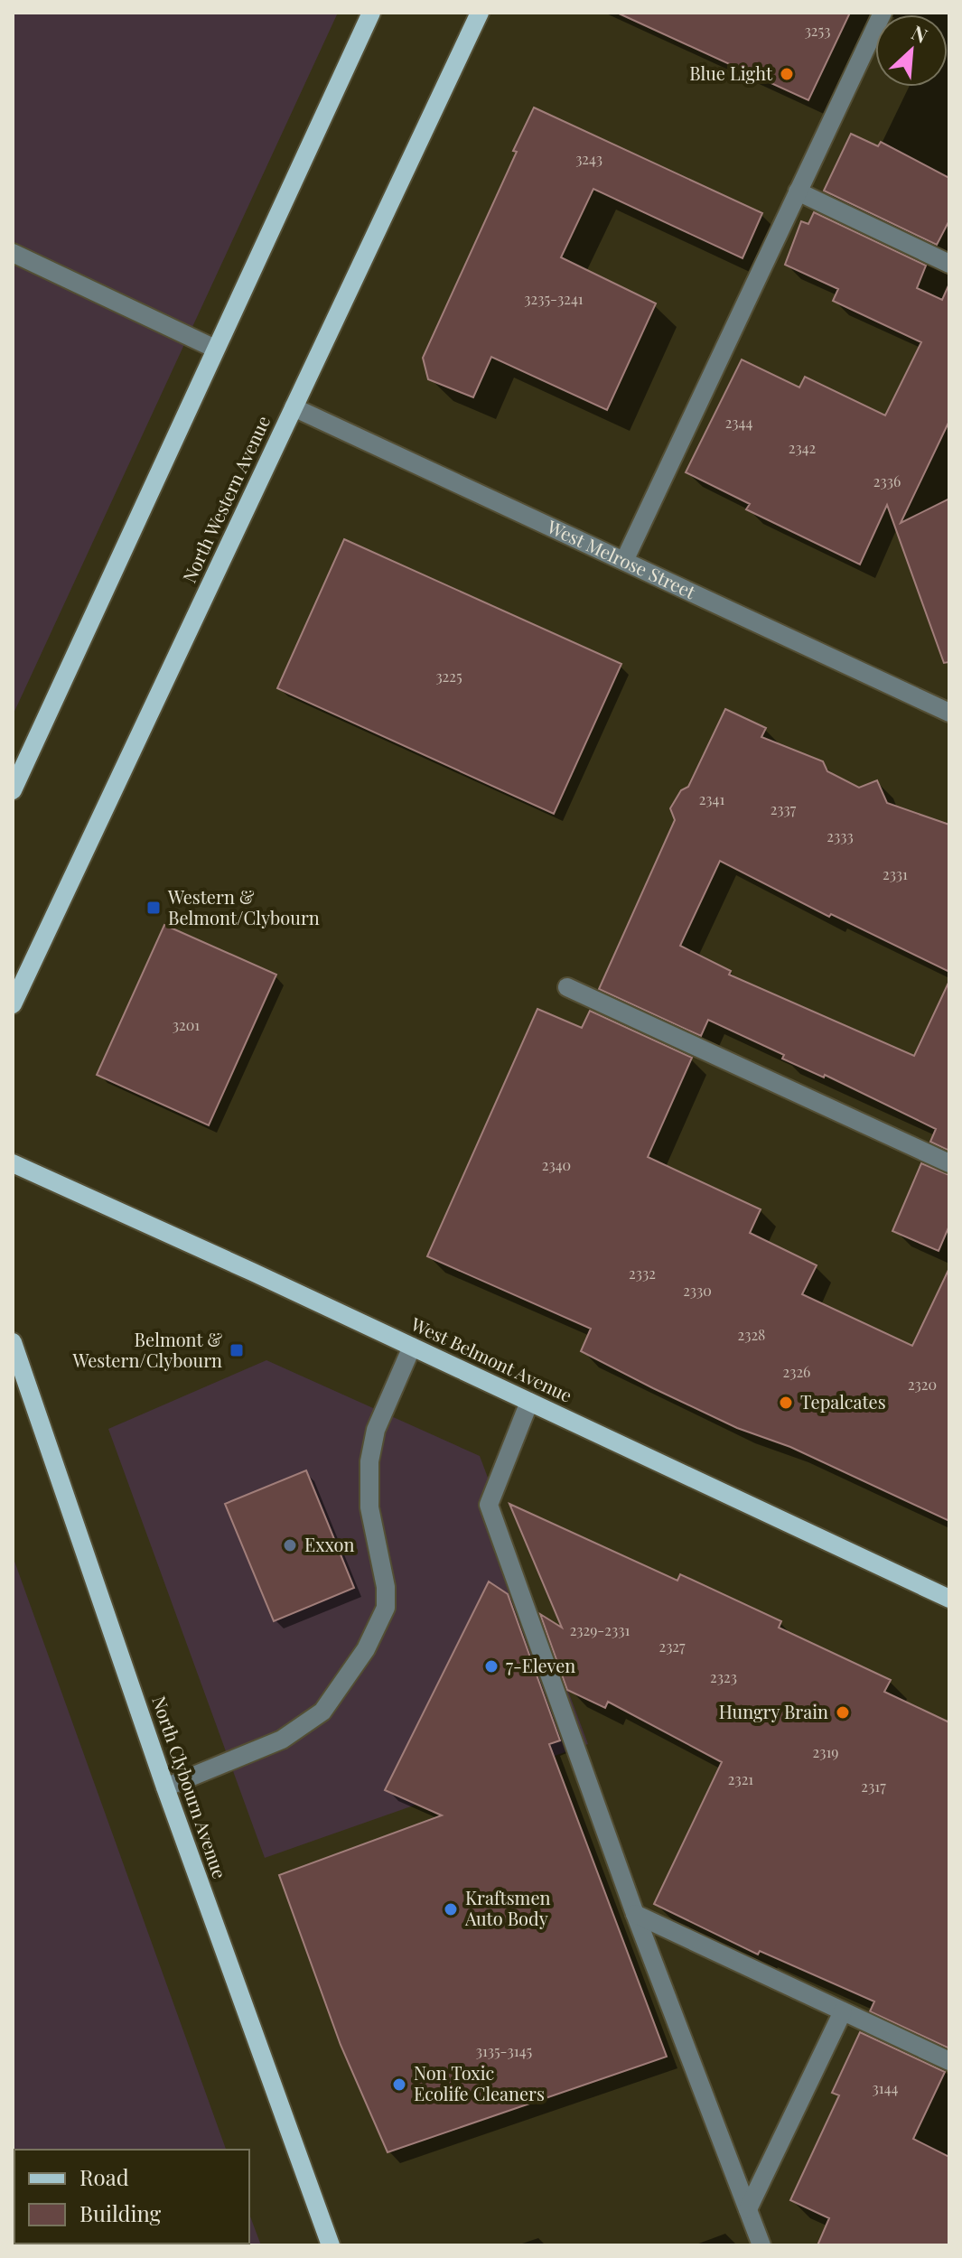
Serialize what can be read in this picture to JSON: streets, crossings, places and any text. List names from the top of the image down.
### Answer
{
  "streets": {
    "main road": ["North Western Avenue", "West Belmont Avenue", "North Clybourn Avenue"],
    "street": ["West Melrose Street"]
  },
  "crossings": [
    ["North Western Avenue", "West Melrose Street"]
  ],
  "places": {
    "other": [
      "Blue Light",
      "Tepalcates",
      "Exxon",
      "7-Eleven",
      "Hungry Brain",
      "Kraftsmen Auto Body",
      "Non Toxic Ecolife Cleaners"
    ],
    "transit": ["Western & Belmont/Clybourn", "Belmont & Western/Clybourn"]
  },
  "house_numbers": [
    "3253",
    "3243",
    "3235-3241",
    "2344",
    "2342",
    "2336",
    "3225",
    "2341",
    "2337",
    "2333",
    "2331",
    "3201",
    "2340",
    "2332",
    "2330",
    "2328",
    "2326",
    "2320",
    "2329-2331",
    "2327",
    "2323",
    "2319",
    "2321",
    "2317",
    "3135-3145",
    "3144"
  ],
  "legend": ["Road", "Building"],
  "north": "top right"
}
